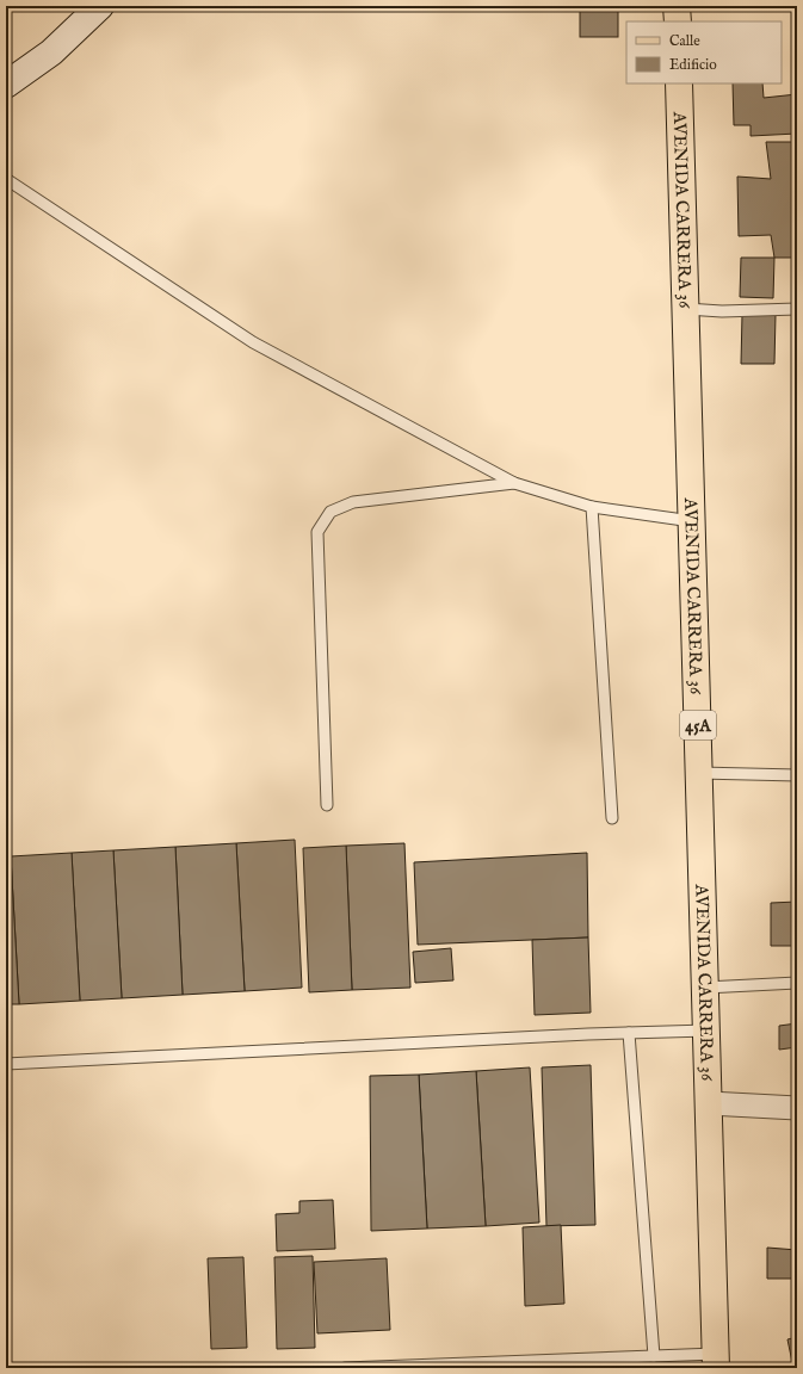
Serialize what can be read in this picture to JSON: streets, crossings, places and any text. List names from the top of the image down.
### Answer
{
  "streets": {
    "main road": ["AVENIDA CARRERA 36", "45A"]
  },
  "legend": ["Calle", "Edificio"]
}
